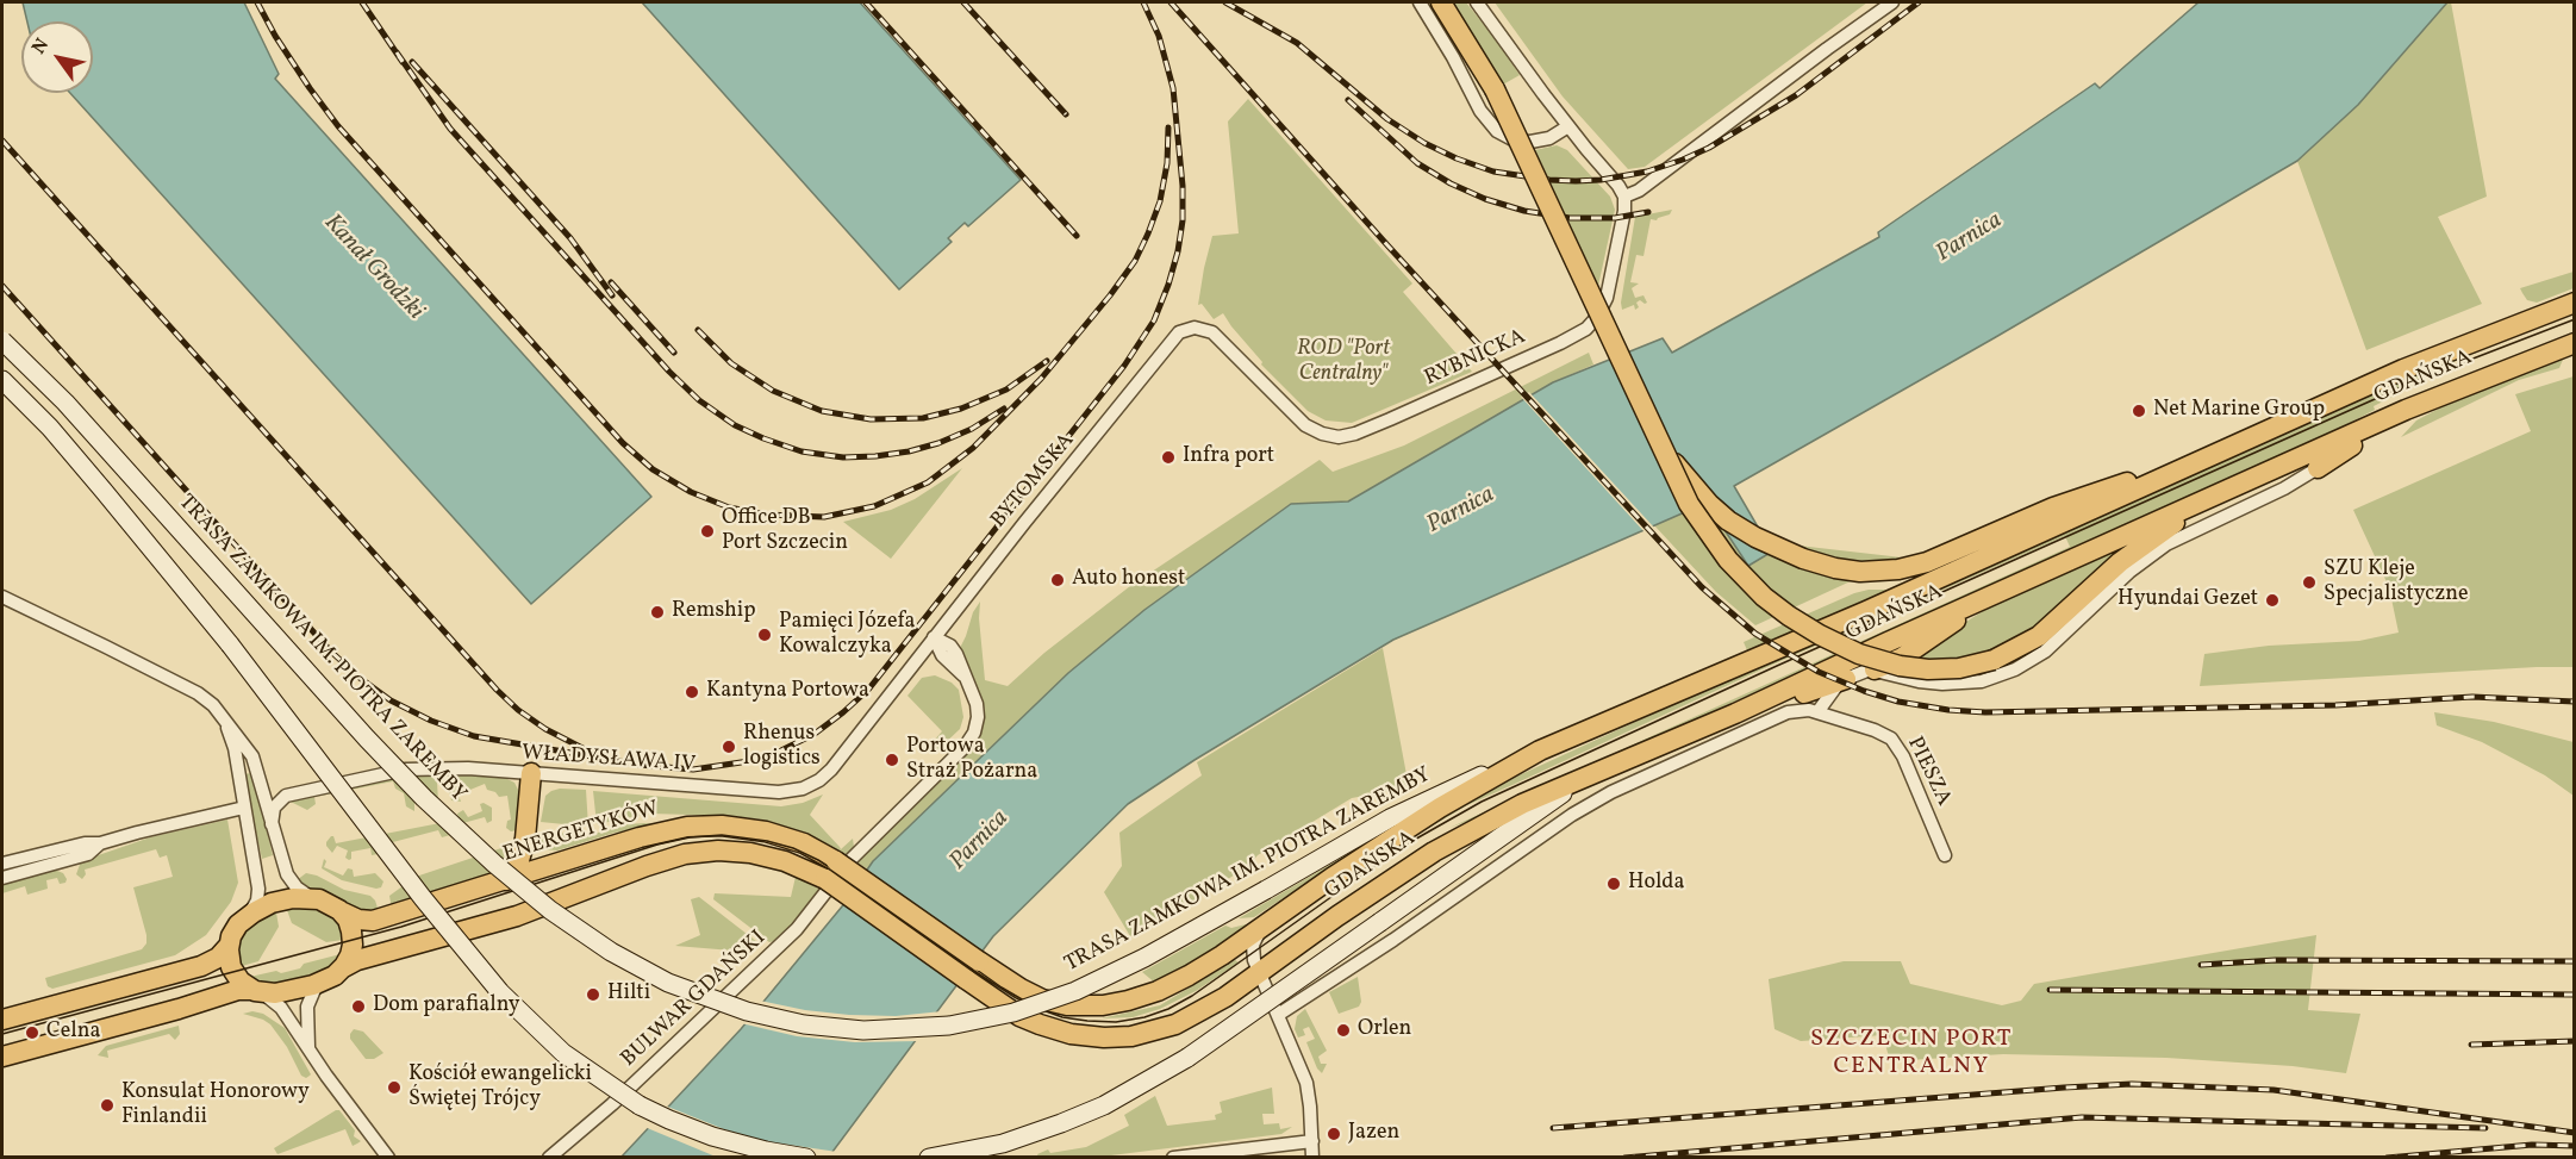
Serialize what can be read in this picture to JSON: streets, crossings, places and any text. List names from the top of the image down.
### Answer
{
  "streets": {
    "main road": ["GDAŃSKA", "TRASA ZAMKOWA IM. PIOTRA ZAREMBY", "ENERGETYKÓW"],
    "street": [
      "RYBNICKA",
      "BYTOMSKA",
      "WŁADYSŁAWA IV",
      "PIESZA",
      "BULWAR GDAŃSKI"
    ]
  },
  "crossings": [
    ["RYBNICKA", "BYTOMSKA"],
    ["GDAŃSKA", "TRASA ZAMKOWA IM. PIOTRA ZAREMBY"],
    ["GDAŃSKA", "PIESZA"],
    ["GDAŃSKA", "ENERGETYKÓW"],
    ["GDAŃSKA", "BULWAR GDAŃSKI"],
    ["BYTOMSKA", "WŁADYSŁAWA IV"]
  ],
  "districts": ["SZCZECIN PORT CENTRALNY"],
  "water": ["Parnica", "Kanał Grodzki"],
  "parks": ["ROD \"Port Centralny\""],
  "places": [
    "Net Marine Group",
    "Infra port",
    "Office DB Port Szczecin",
    "Auto honest",
    "SZU Kleje Specjalistyczne",
    "Hyundai Gezet",
    "Remship",
    "Pamięci Józefa Kowalczyka",
    "Kantyna Portowa",
    "Rhenus logistics",
    "Portowa Straż Pożarna",
    "Holda",
    "Hilti",
    "Dom parafialny",
    "Orlen",
    "Celna",
    "Kościół ewangelicki Świętej Trójcy",
    "Konsulat Honorowy Finlandii",
    "Jazen"
  ],
  "north": "top left"
}
